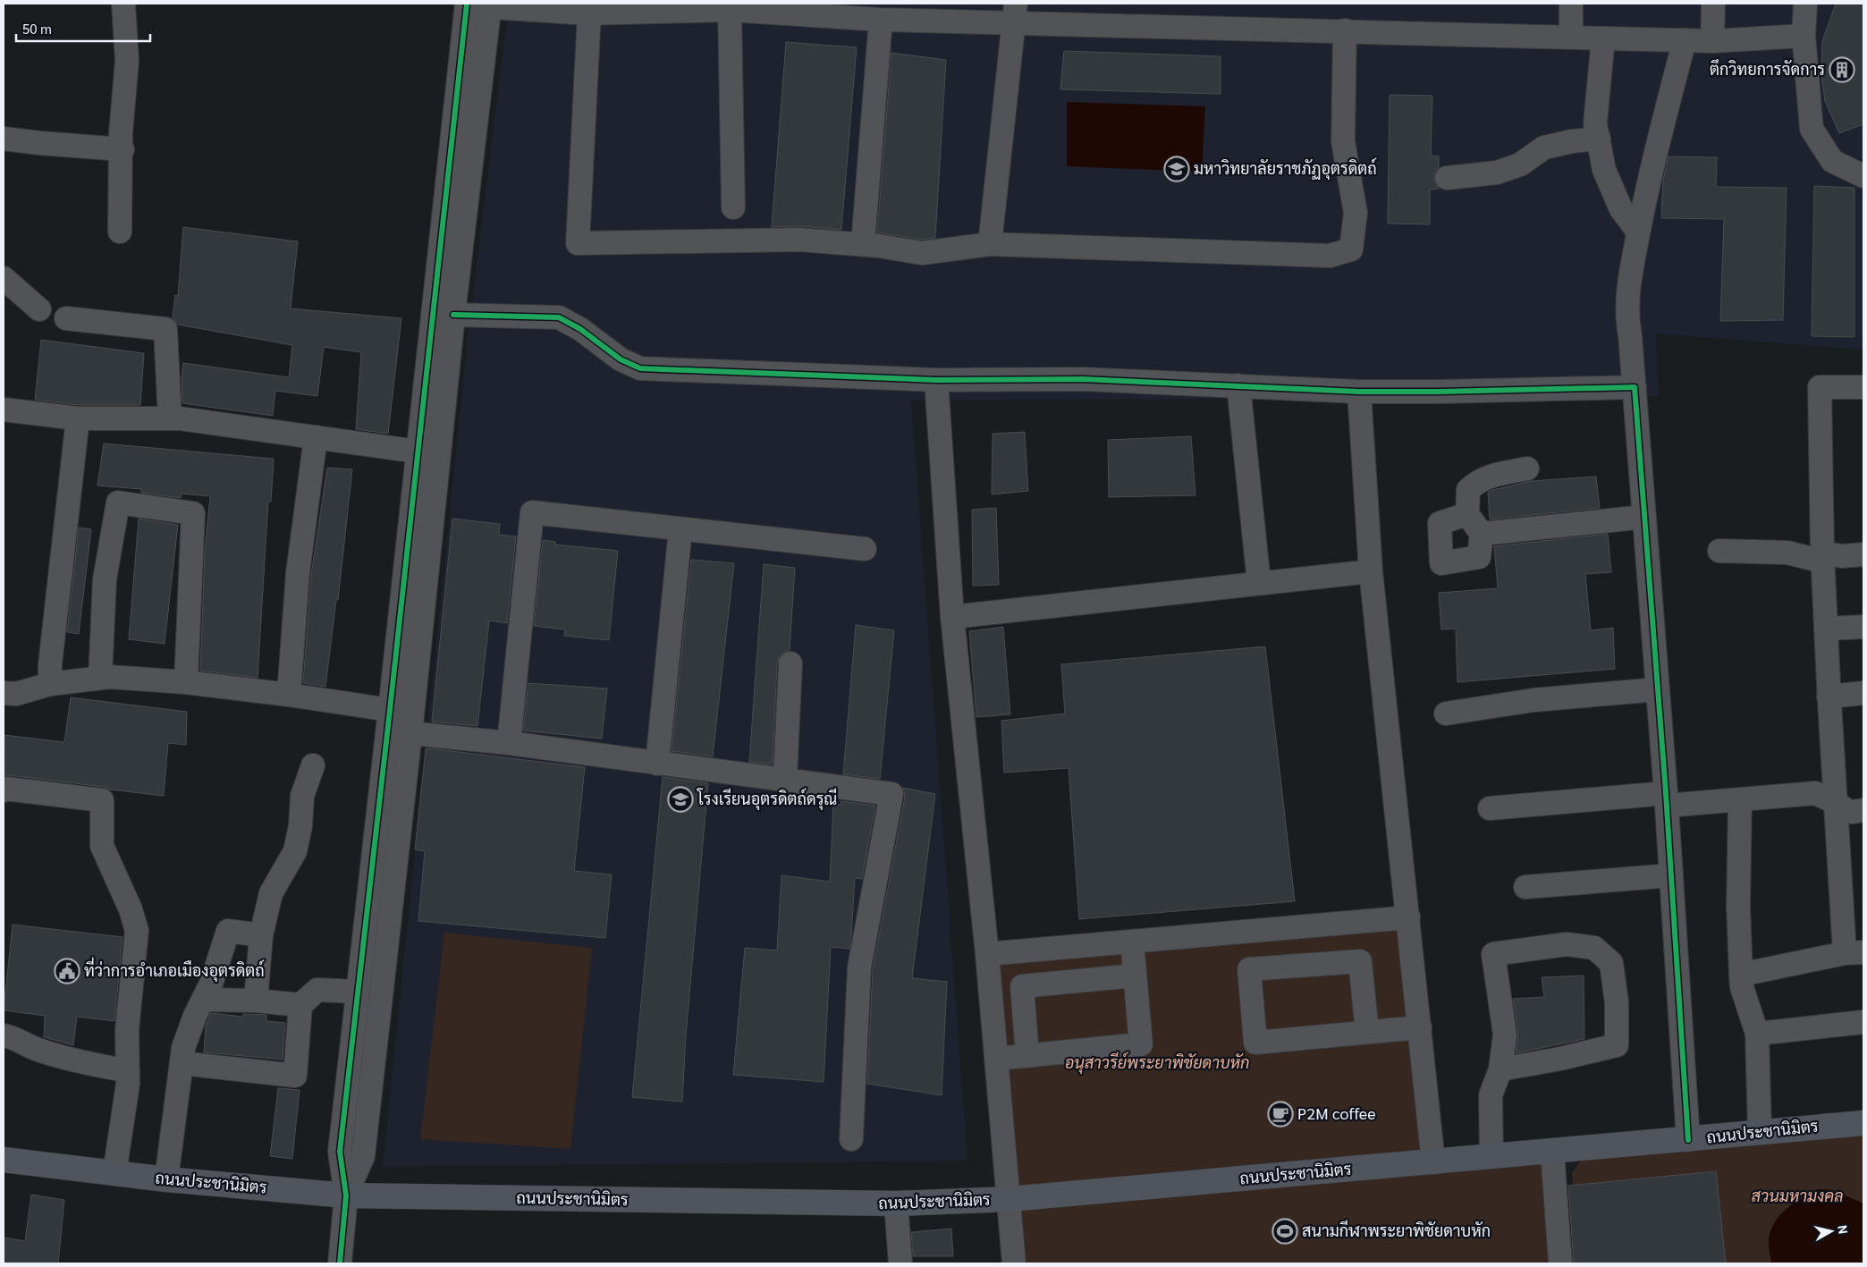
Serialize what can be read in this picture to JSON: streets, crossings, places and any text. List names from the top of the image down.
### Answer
{
  "streets": {
    "main road": ["ถนนประชานิมิตร"]
  },
  "parks": ["อนุสาวรีย์พระยาพิชัยดาบหัก", "สวนมหามงคล"],
  "places": {
    "building": ["ตึกวิทยการจัดการ"],
    "school or university": ["มหาวิทยาลัยราชภัฏอุตรดิตถ์", "โรงเรียนอุตรดิตถ์ดรุณี"],
    "public building": ["ที่ว่าการอำเภอเมืองอุตรดิตถ์"],
    "cafe": ["P2M coffee"],
    "sports": ["สนามกีฬาพระยาพิชัยดาบหัก"]
  },
  "scale_bar": "50 m",
  "north": "right"
}
